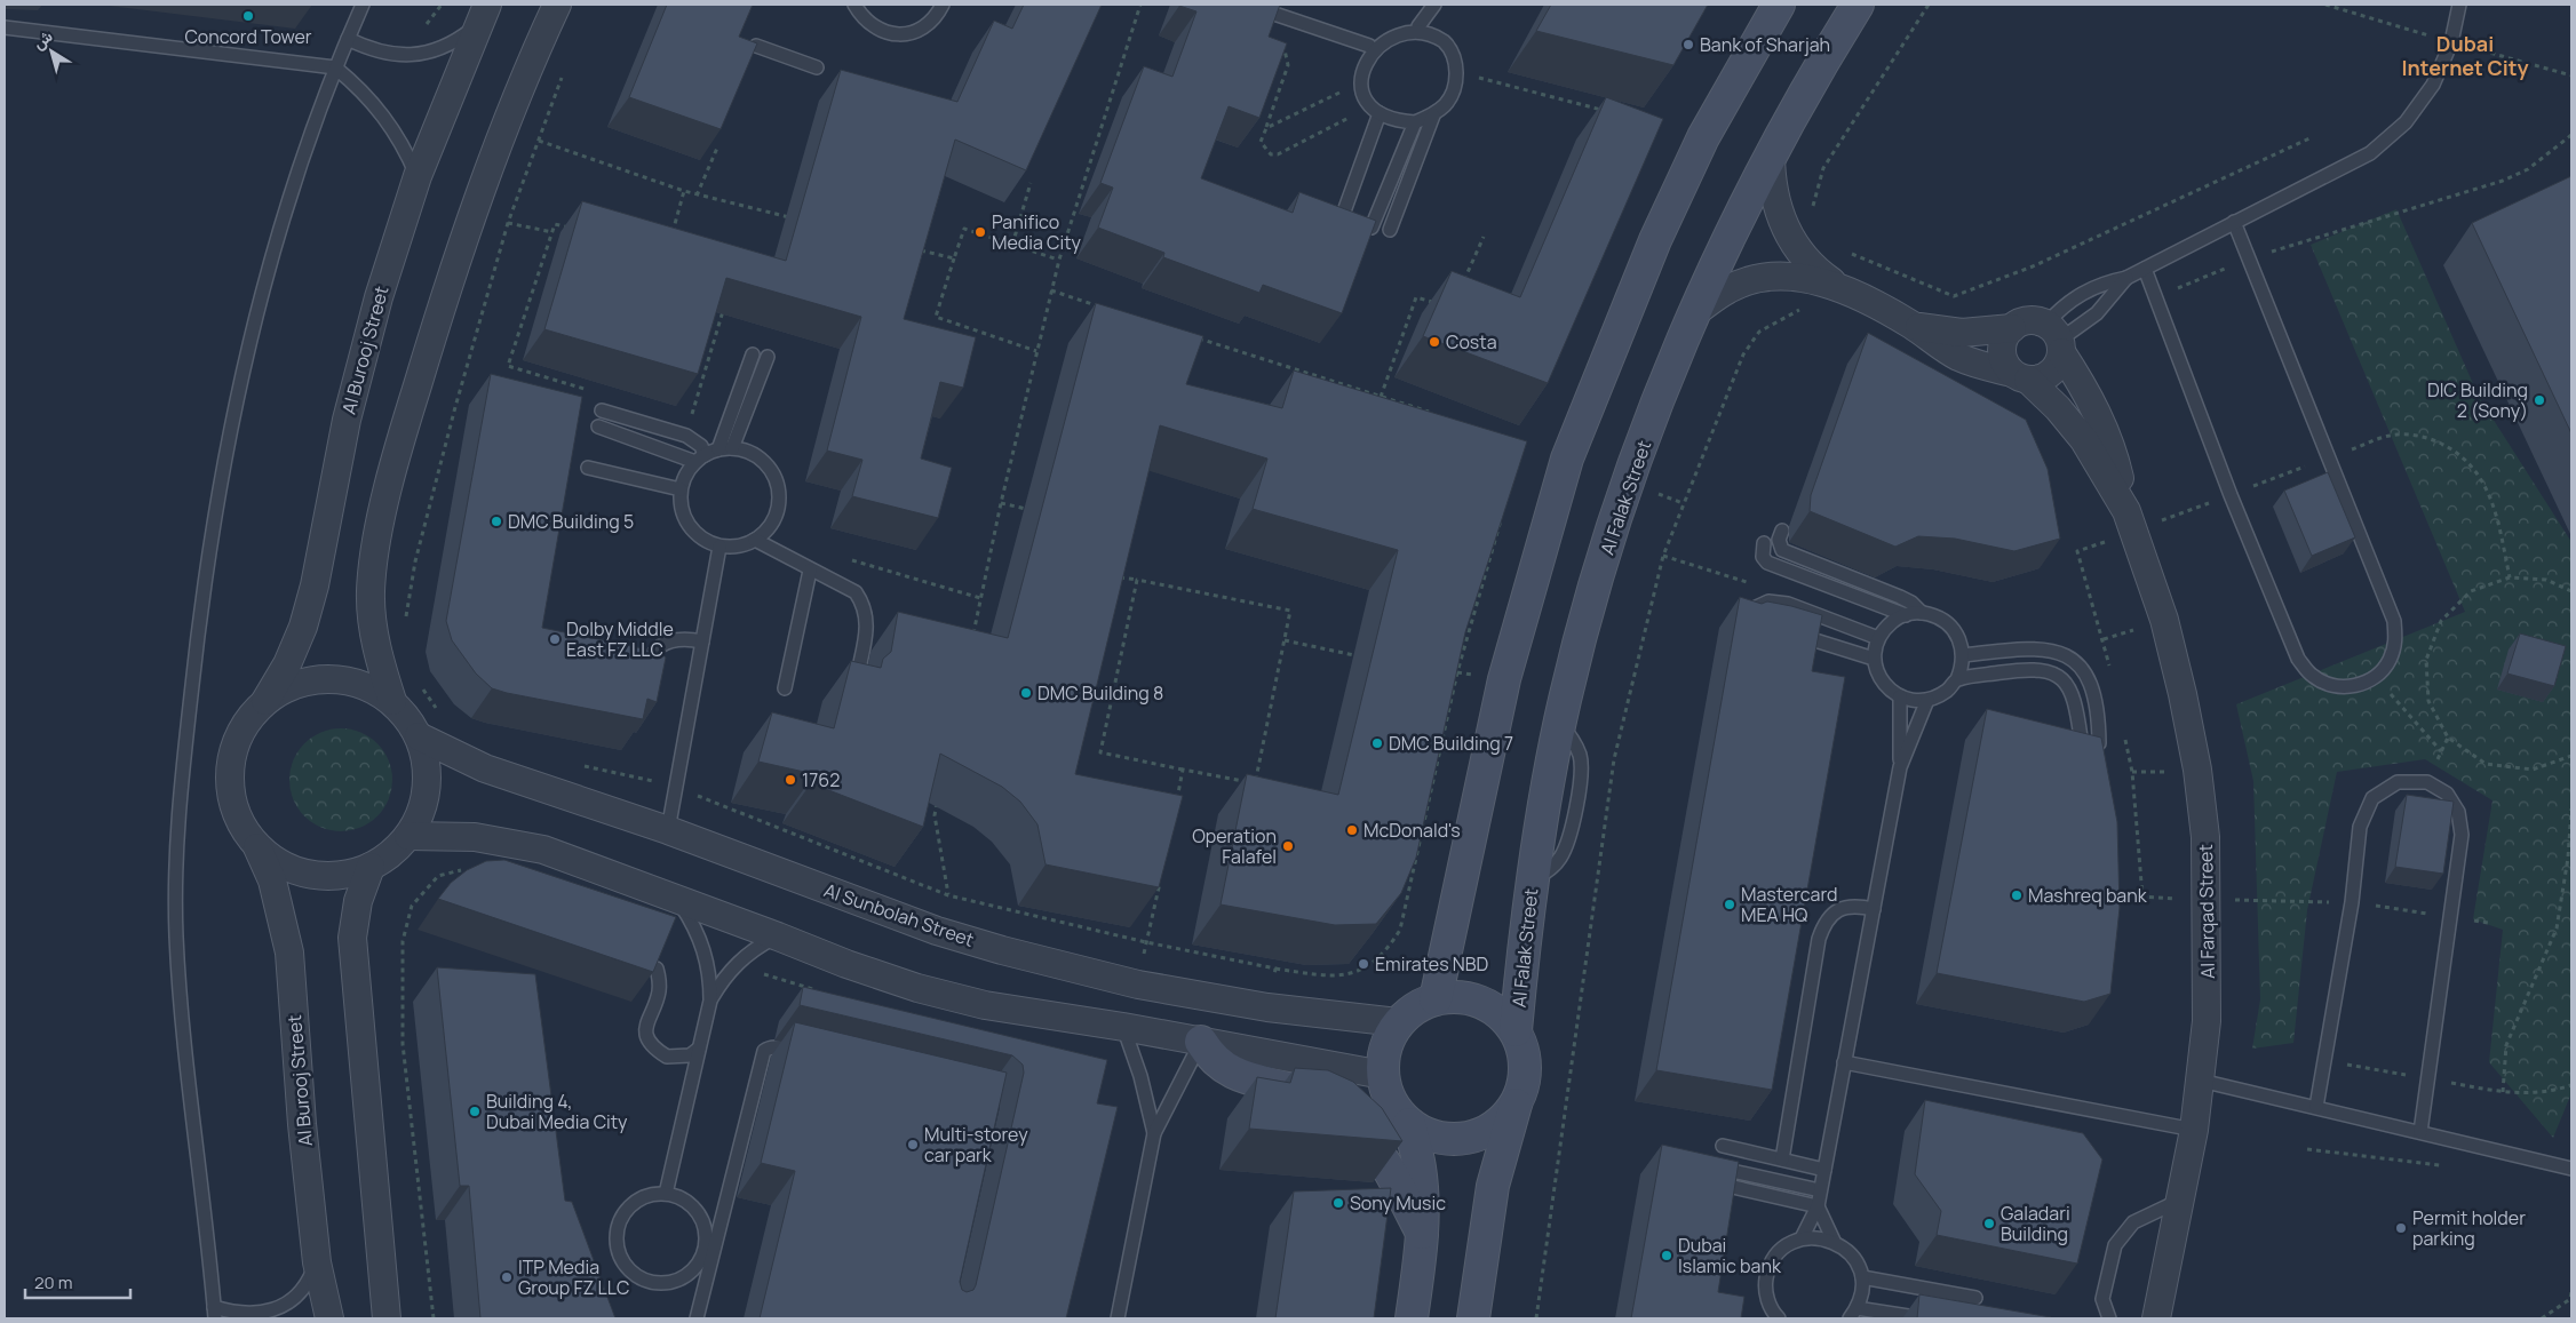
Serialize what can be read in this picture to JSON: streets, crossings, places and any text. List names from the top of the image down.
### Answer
{
  "streets": {
    "street": [
      "Al Burooj Street",
      "Al Falak Street",
      "Al Farqad Street",
      "Al Sunbolah Street"
    ]
  },
  "crossings": [
    ["Al Burooj Street", "Al Sunbolah Street"],
    ["Al Falak Street", "Al Sunbolah Street"]
  ],
  "districts": ["Dubai Internet City"],
  "places": [
    "Concord Tower",
    "Bank of Sharjah",
    "Panifico Media City",
    "Costa",
    "DIC Building 2 (Sony)",
    "DMC Building 5",
    "Dolby Middle East FZ LLC",
    "DMC Building 8",
    "DMC Building 7",
    "1762",
    "McDonald's",
    "Operation Falafel",
    "Mashreq bank",
    "Mastercard MEA HQ",
    "Emirates NBD",
    "Building 4, Dubai Media City",
    "Multi-storey car park",
    "Sony Music",
    "Galadari Building",
    "Permit holder parking",
    "Dubai Islamic bank",
    "ITP Media Group FZ LLC"
  ],
  "scale_bar": "20 m",
  "north": "top left"
}
